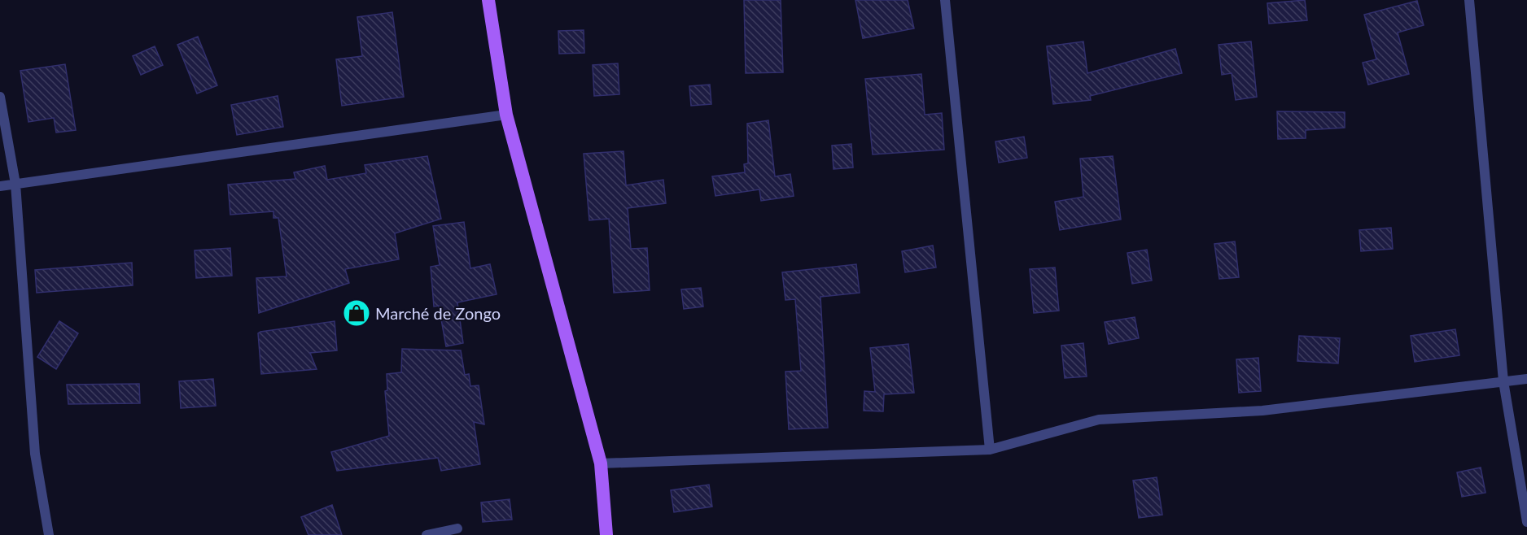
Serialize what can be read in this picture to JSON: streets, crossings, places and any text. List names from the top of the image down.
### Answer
{
  "places": {
    "shop": ["Marché de Zongo"]
  }
}
